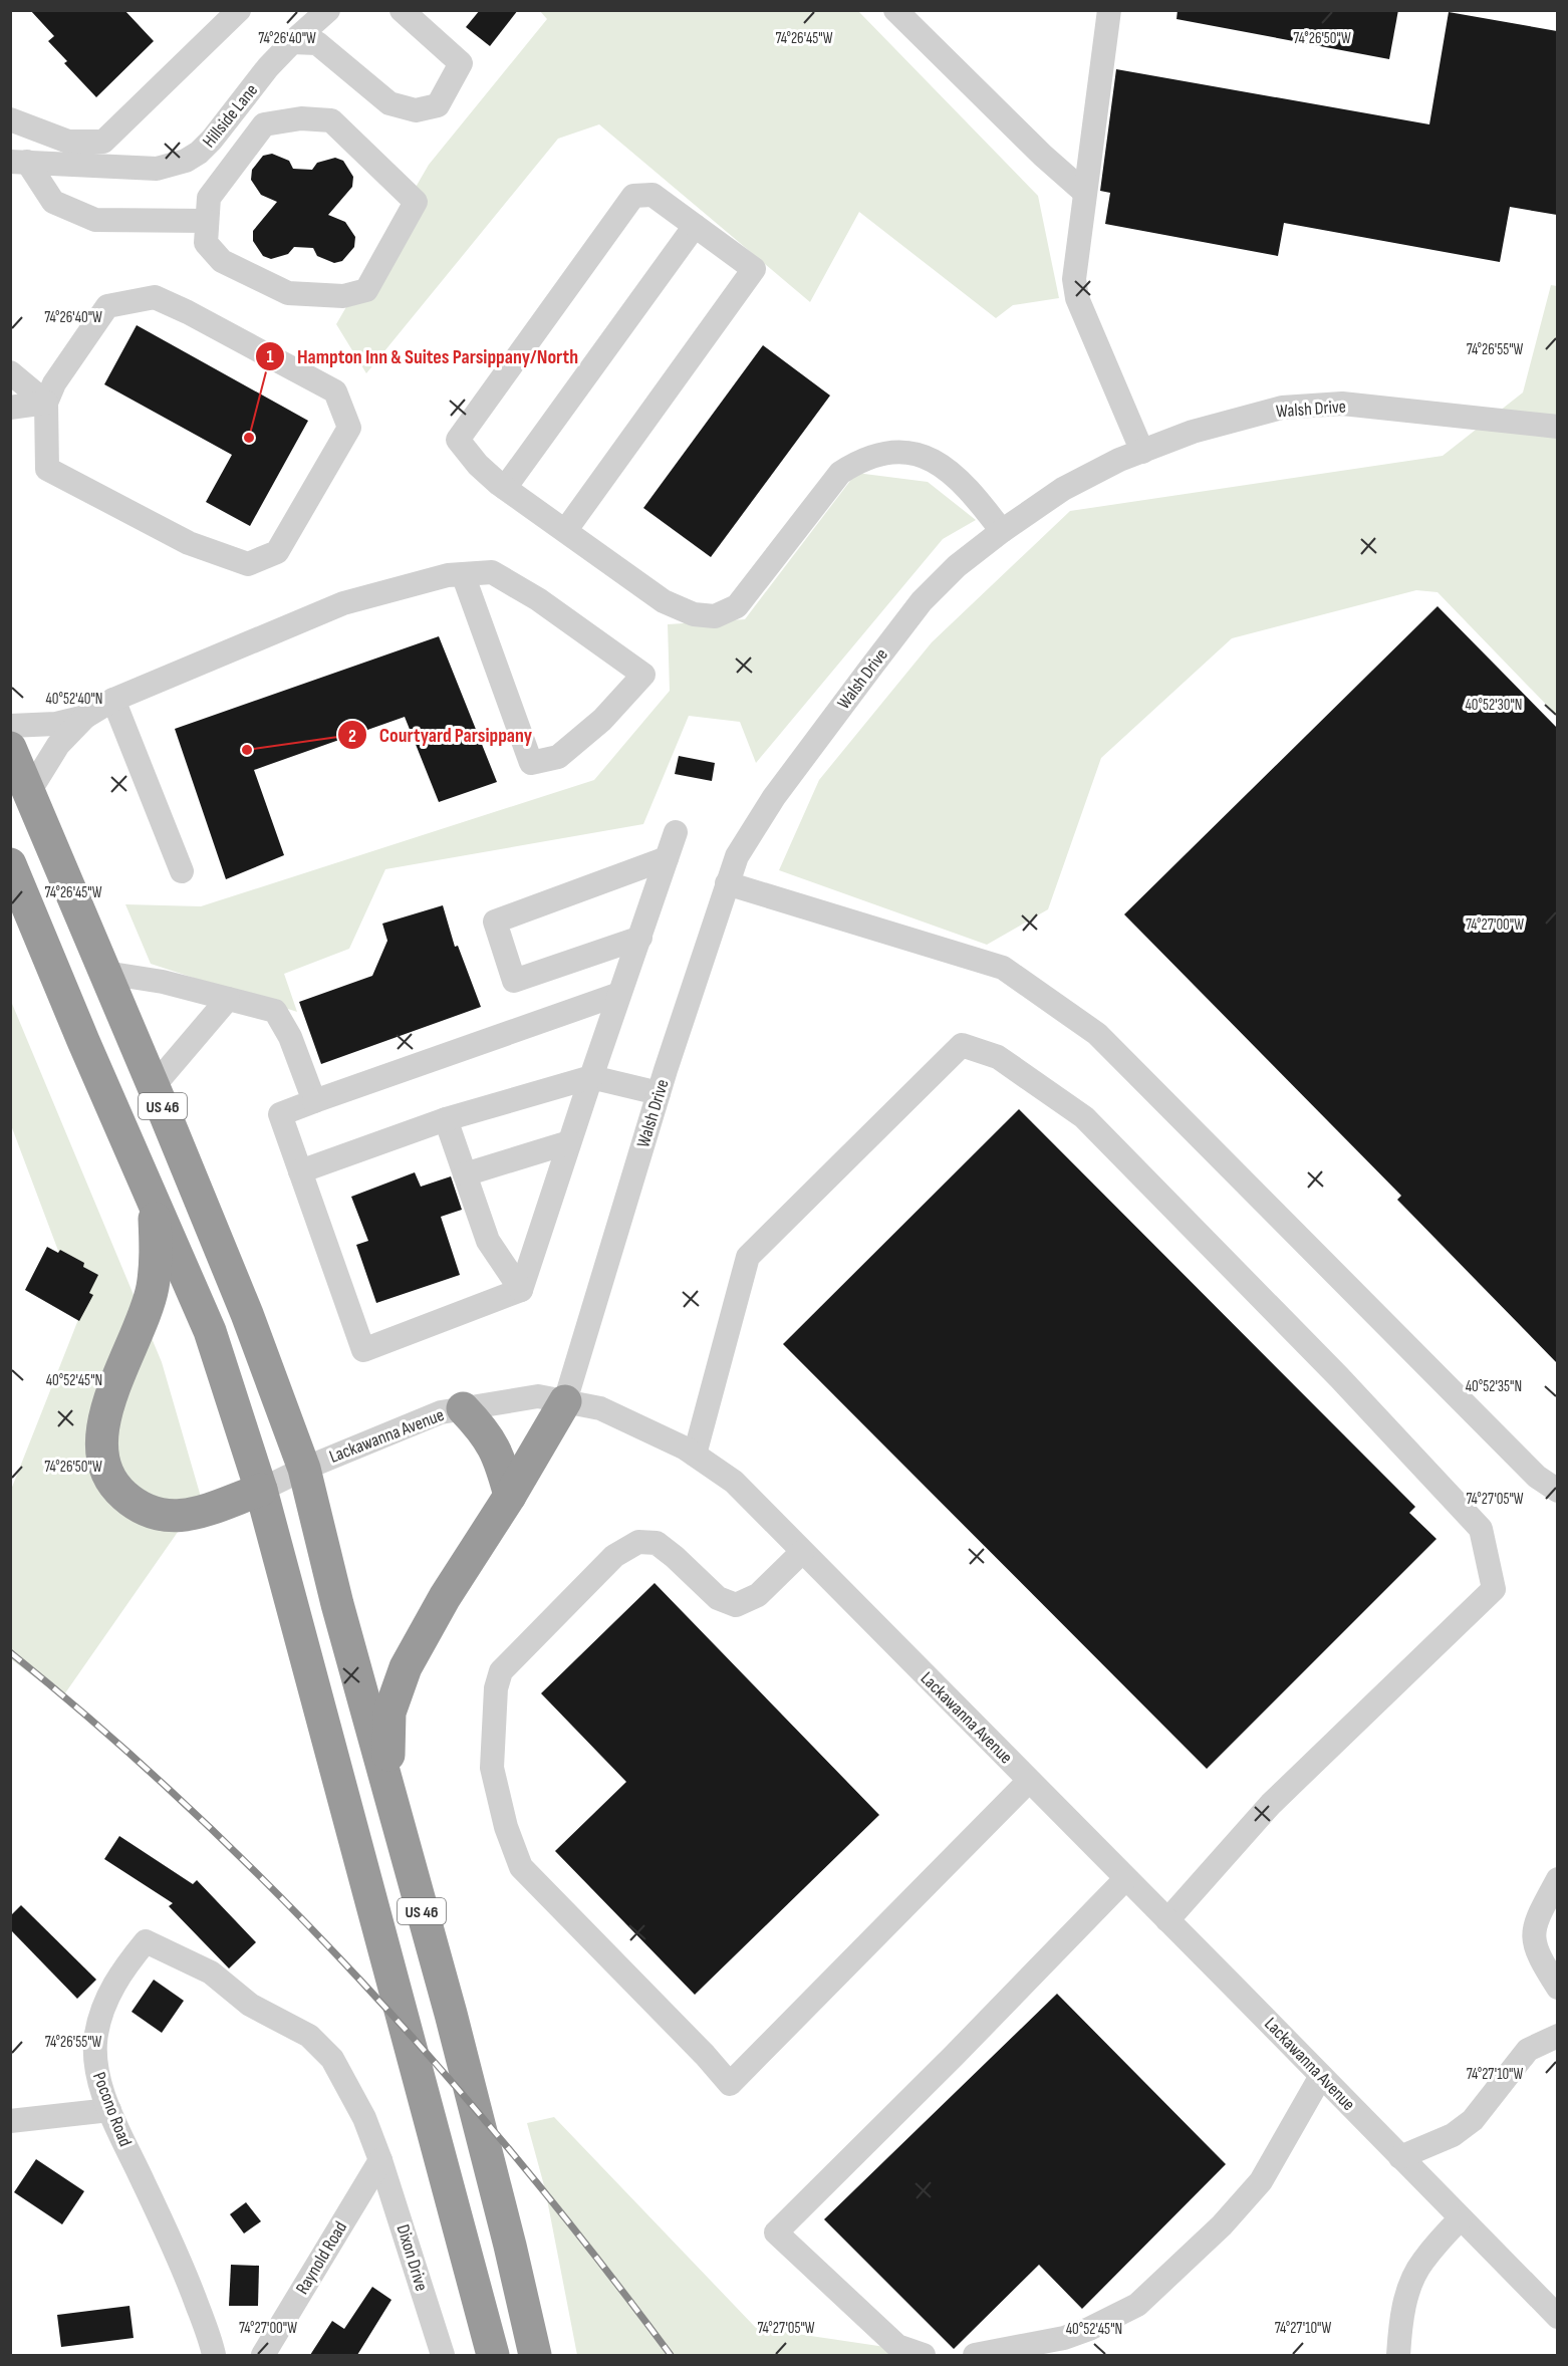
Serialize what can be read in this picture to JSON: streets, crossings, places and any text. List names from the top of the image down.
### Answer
{
  "streets": {
    "highway": ["US 46"],
    "street": [
      "Hillside Lane",
      "Walsh Drive",
      "Lackawanna Avenue",
      "Pocono Road",
      "Raynold Road",
      "Dixon Drive"
    ]
  },
  "crossings": [
    ["Walsh Drive", "Lackawanna Avenue"],
    ["US 46", "Lackawanna Avenue"],
    ["Pocono Road", "Raynold Road"],
    ["Pocono Road", "Dixon Drive"],
    ["Raynold Road", "Dixon Drive"]
  ],
  "places": ["Hampton Inn & Suites Parsippany/North", "Courtyard Parsippany"],
  "coordinates": [
    "74°26'40\"W",
    "74°26'45\"W",
    "74°26'50\"W",
    "74°26'55\"W",
    "40°52'40\"N",
    "40°52'30\"N",
    "74°27'00\"W",
    "40°52'45\"N",
    "40°52'35\"N",
    "74°27'05\"W",
    "74°27'10\"W"
  ]
}
